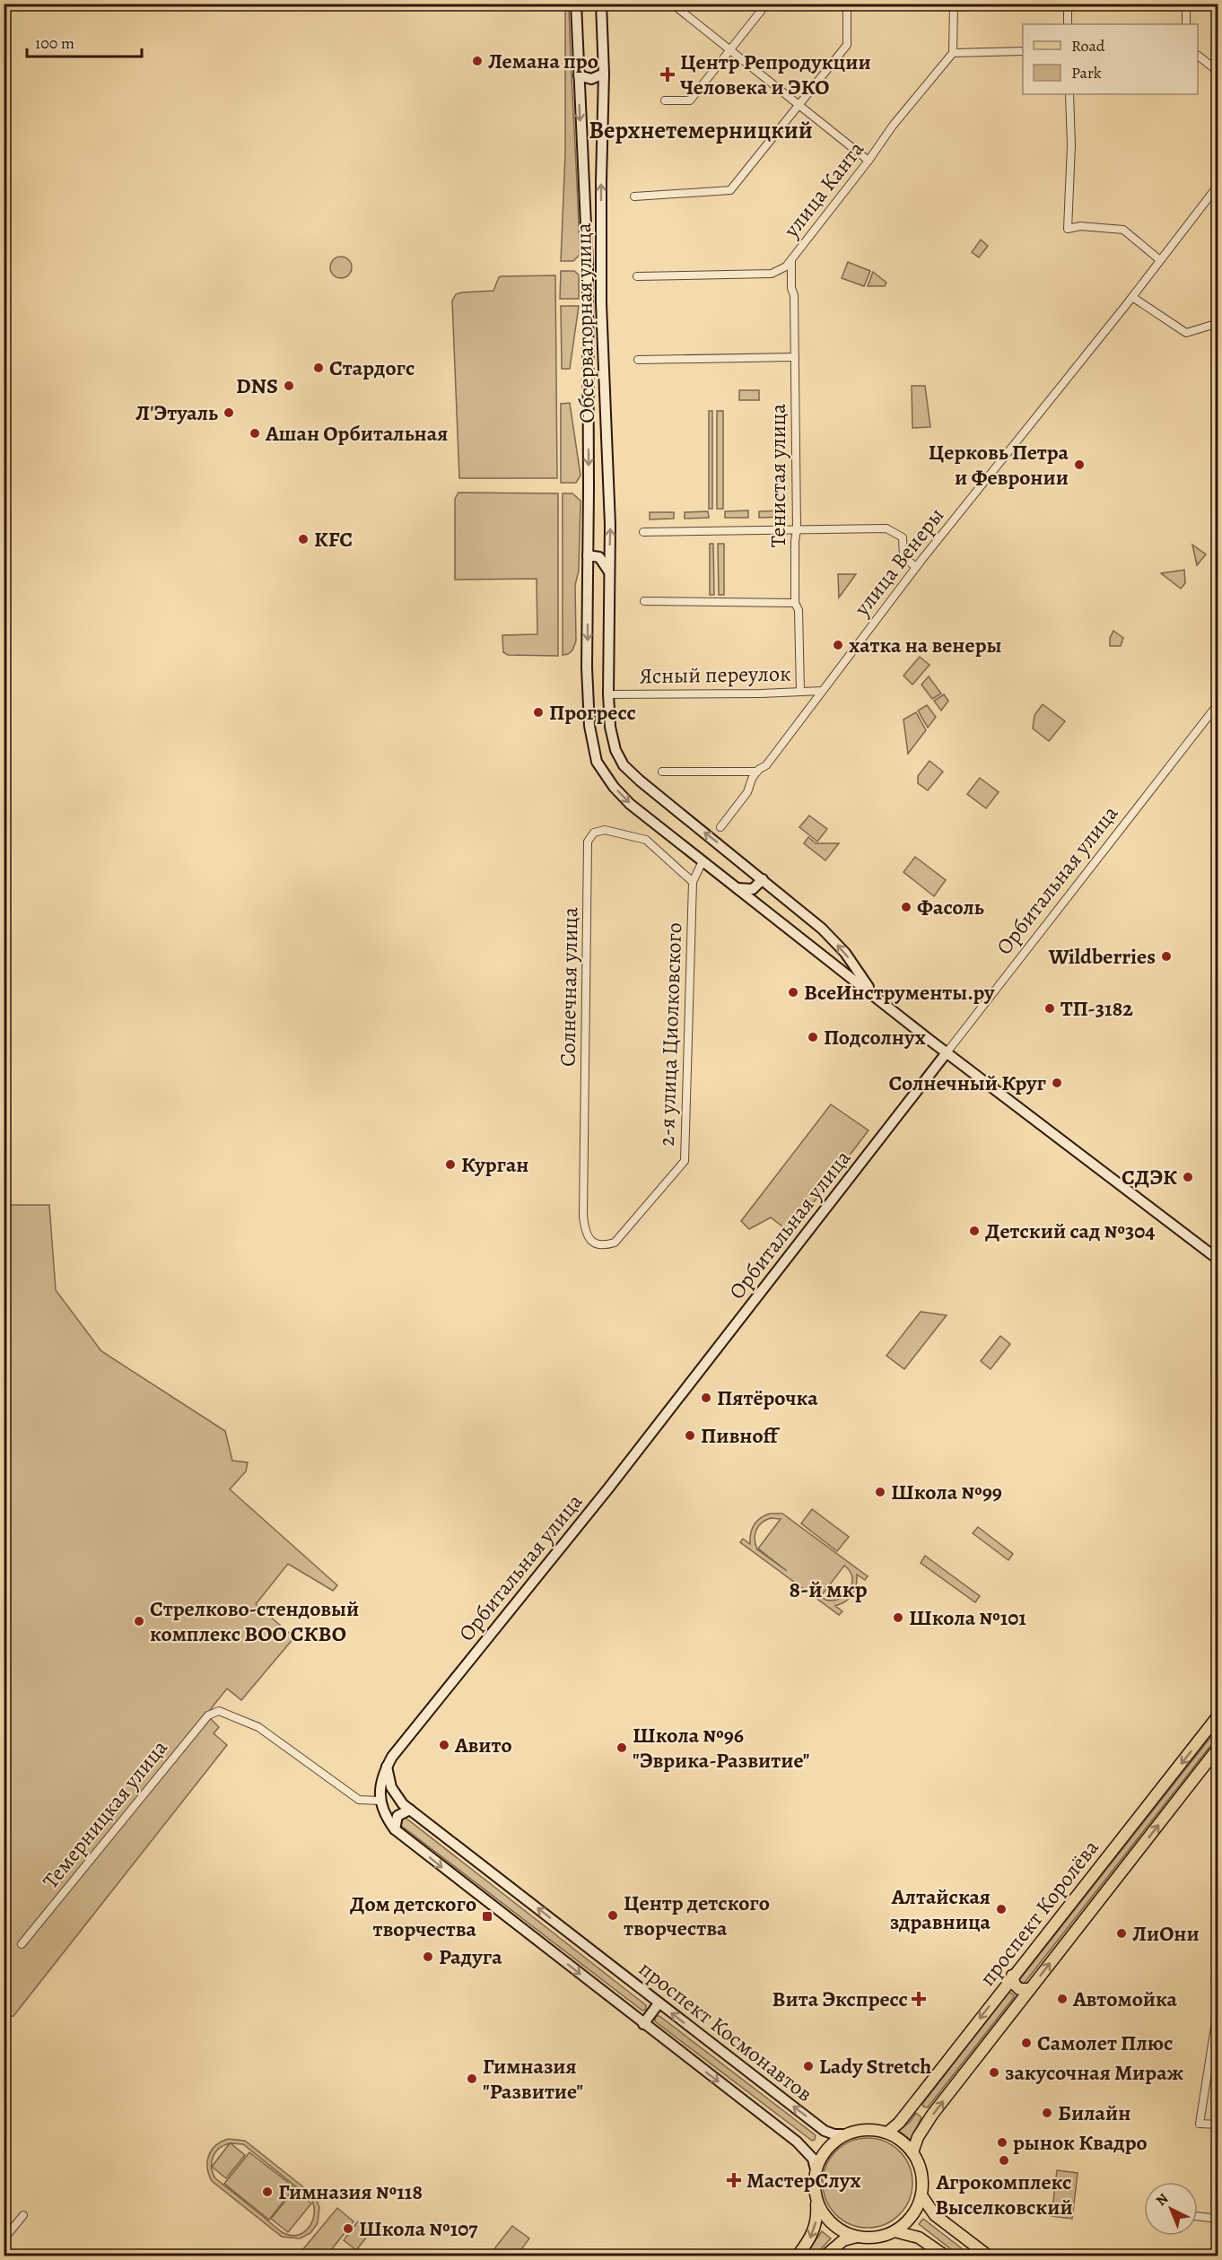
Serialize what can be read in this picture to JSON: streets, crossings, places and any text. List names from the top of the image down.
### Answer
{
  "streets": {
    "main road": [
      "Обсерваторная улица",
      "Орбитальная улица",
      "проспект Королёва",
      "проспект Космонавтов"
    ],
    "street": [
      "улица Канта",
      "Тенистая улица",
      "улица Венеры",
      "Ясный переулок",
      "Солнечная улица",
      "2-я улица Циолковского",
      "Темерницкая улица"
    ]
  },
  "crossings": [
    ["улица Канта", "Тенистая улица"],
    ["Обсерваторная улица", "Ясный переулок"],
    ["Обсерваторная улица", "Орбитальная улица"],
    ["Обсерваторная улица", "2-я улица Циолковского"],
    ["Тенистая улица", "Ясный переулок"],
    ["улица Венеры", "Ясный переулок"],
    ["Орбитальная улица", "проспект Космонавтов"],
    ["Солнечная улица", "2-я улица Циолковского"],
    ["Темерницкая улица", "проспект Космонавтов"],
    ["проспект Королёва", "проспект Космонавтов"]
  ],
  "districts": ["Верхнетемерницкий", "8-й мкр"],
  "places": {
    "other": [
      "Лемана про",
      "Стардогс",
      "DNS",
      "Л'Этуаль",
      "Ашан Орбитальная",
      "Церковь Петра и Февронии",
      "KFC",
      "хатка на венеры",
      "Прогресс",
      "Фасоль",
      "Wildberries",
      "ВсеИнструменты.ру",
      "ТП-3182",
      "Подсолнух",
      "Солнечный Круг",
      "Курган",
      "СДЭК",
      "Детский сад №304",
      "Пятёрочка",
      "Пивноff",
      "Школа №99",
      "Школа №101",
      "Стрелково-стендовый комплекс ВОО СКВО",
      "Авито",
      "Школа №96 \"Эврика-Развитие\"",
      "Алтайская здравница",
      "Центр детского творчества",
      "ЛиОни",
      "Радуга",
      "Автомойка",
      "Самолет Плюс",
      "Lady Stretch",
      "закусочная Мираж",
      "Гимназия \"Развитие\"",
      "Билайн",
      "рынок Квадро",
      "Агрокомплекс Выселковский",
      "Гимназия №118",
      "Школа №107"
    ],
    "health": ["Центр Репродукции Человека и ЭКО", "Вита Экспресс", "МастерСлух"],
    "transit": ["Дом детского творчества"]
  },
  "legend": ["Road", "Park"],
  "scale_bar": "100 m",
  "north": "top left"
}
